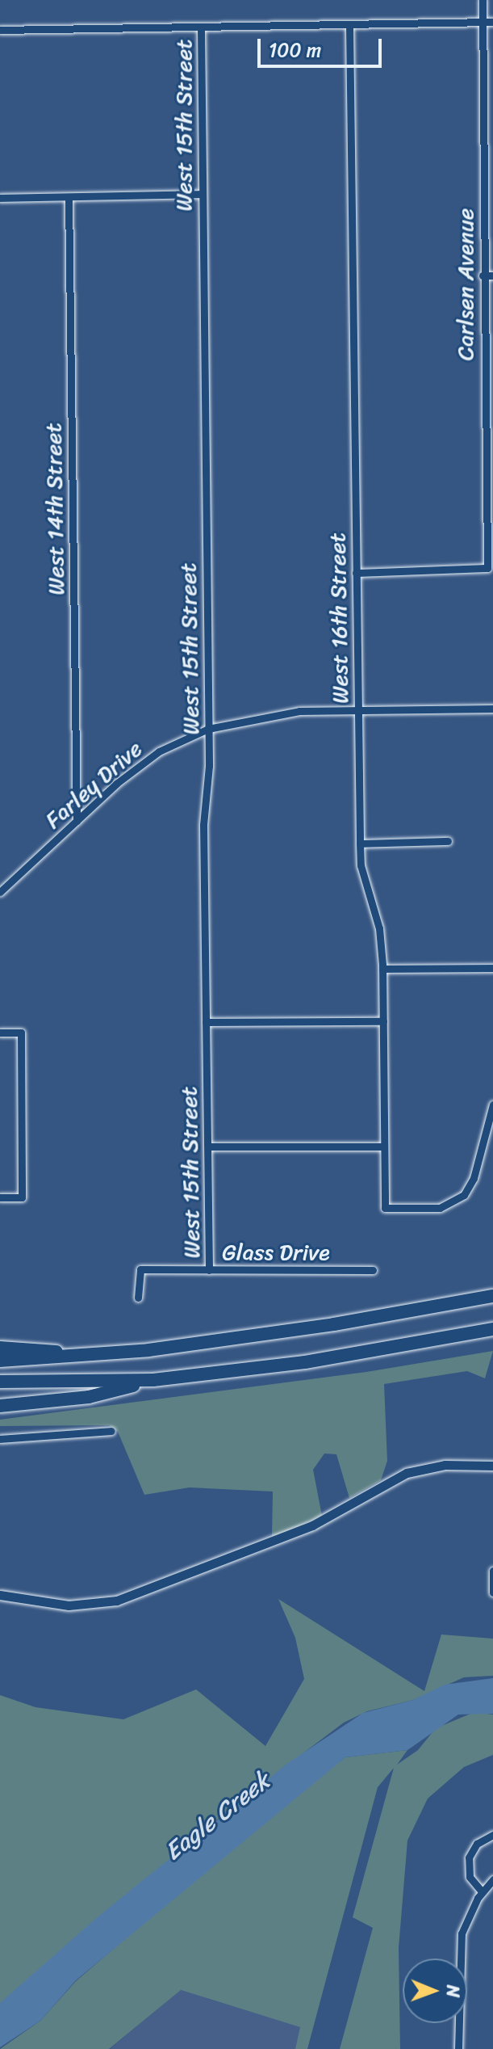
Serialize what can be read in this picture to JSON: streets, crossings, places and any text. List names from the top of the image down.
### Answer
{
  "streets": {
    "street": [
      "West 15th Street",
      "Carlsen Avenue",
      "West 14th Street",
      "West 16th Street",
      "Farley Drive",
      "Glass Drive"
    ]
  },
  "crossings": [
    ["West 15th Street", "Farley Drive"],
    ["West 15th Street", "Glass Drive"],
    ["Carlsen Avenue", "West 16th Street"],
    ["West 14th Street", "Farley Drive"],
    ["West 16th Street", "Farley Drive"]
  ],
  "water": ["Eagle Creek"],
  "scale_bar": "100 m",
  "north": "right"
}
